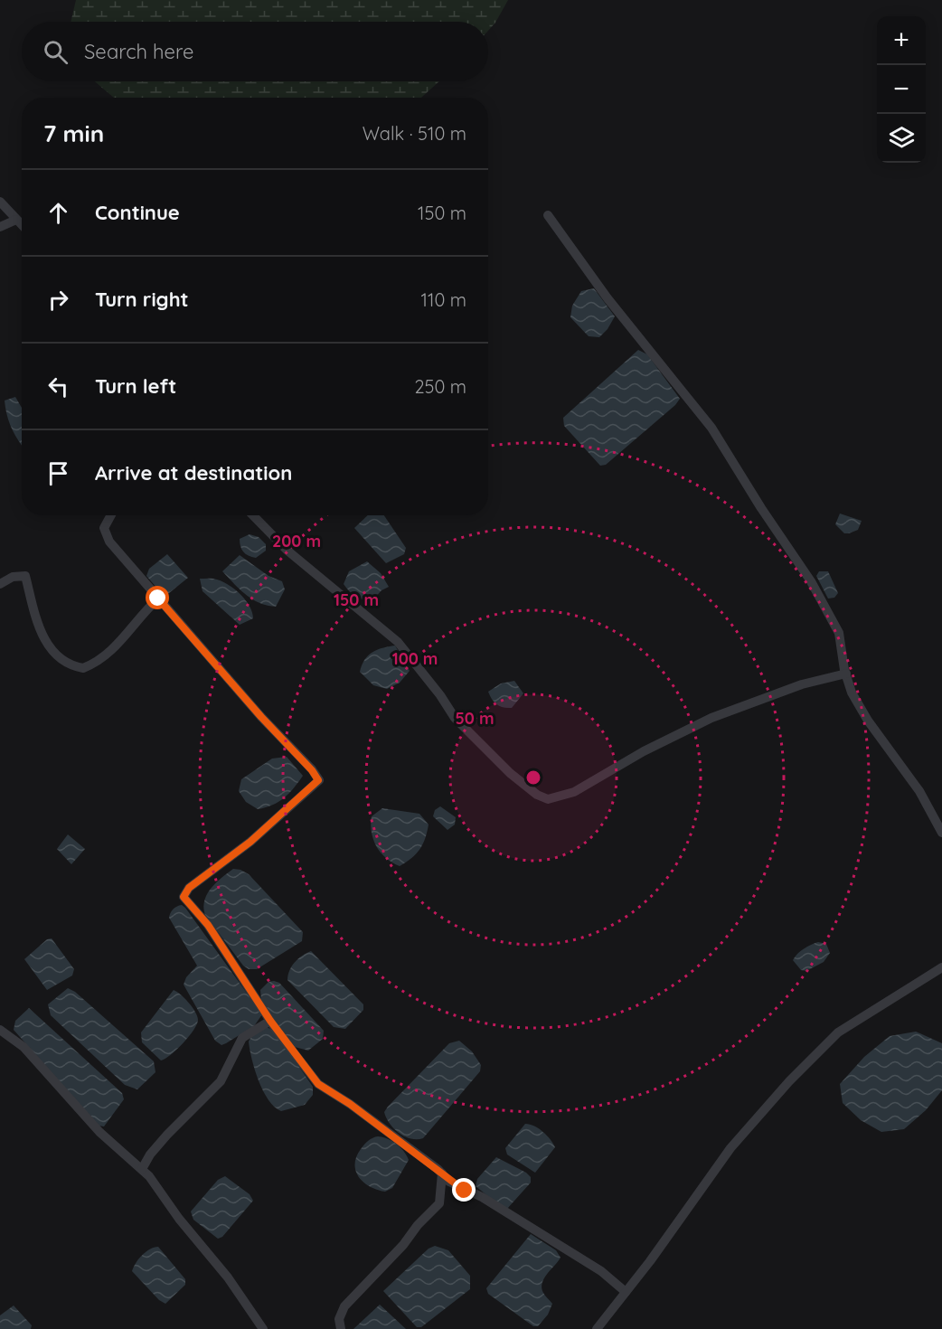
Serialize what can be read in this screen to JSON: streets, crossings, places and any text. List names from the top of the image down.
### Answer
{
  "page": {
    "map_buttons": ["+", "−"],
    "search": "Search here",
    "heading": ["7 min", "Walk · 510 m"],
    "list": [
      ["Continue", "150 m"],
      ["Turn right", "110 m"],
      ["Turn left", "250 m"],
      "Arrive at destination"
    ]
  },
  "rings": [
    "200 m",
    "150 m",
    "100 m",
    "50 m"
  ]
}
